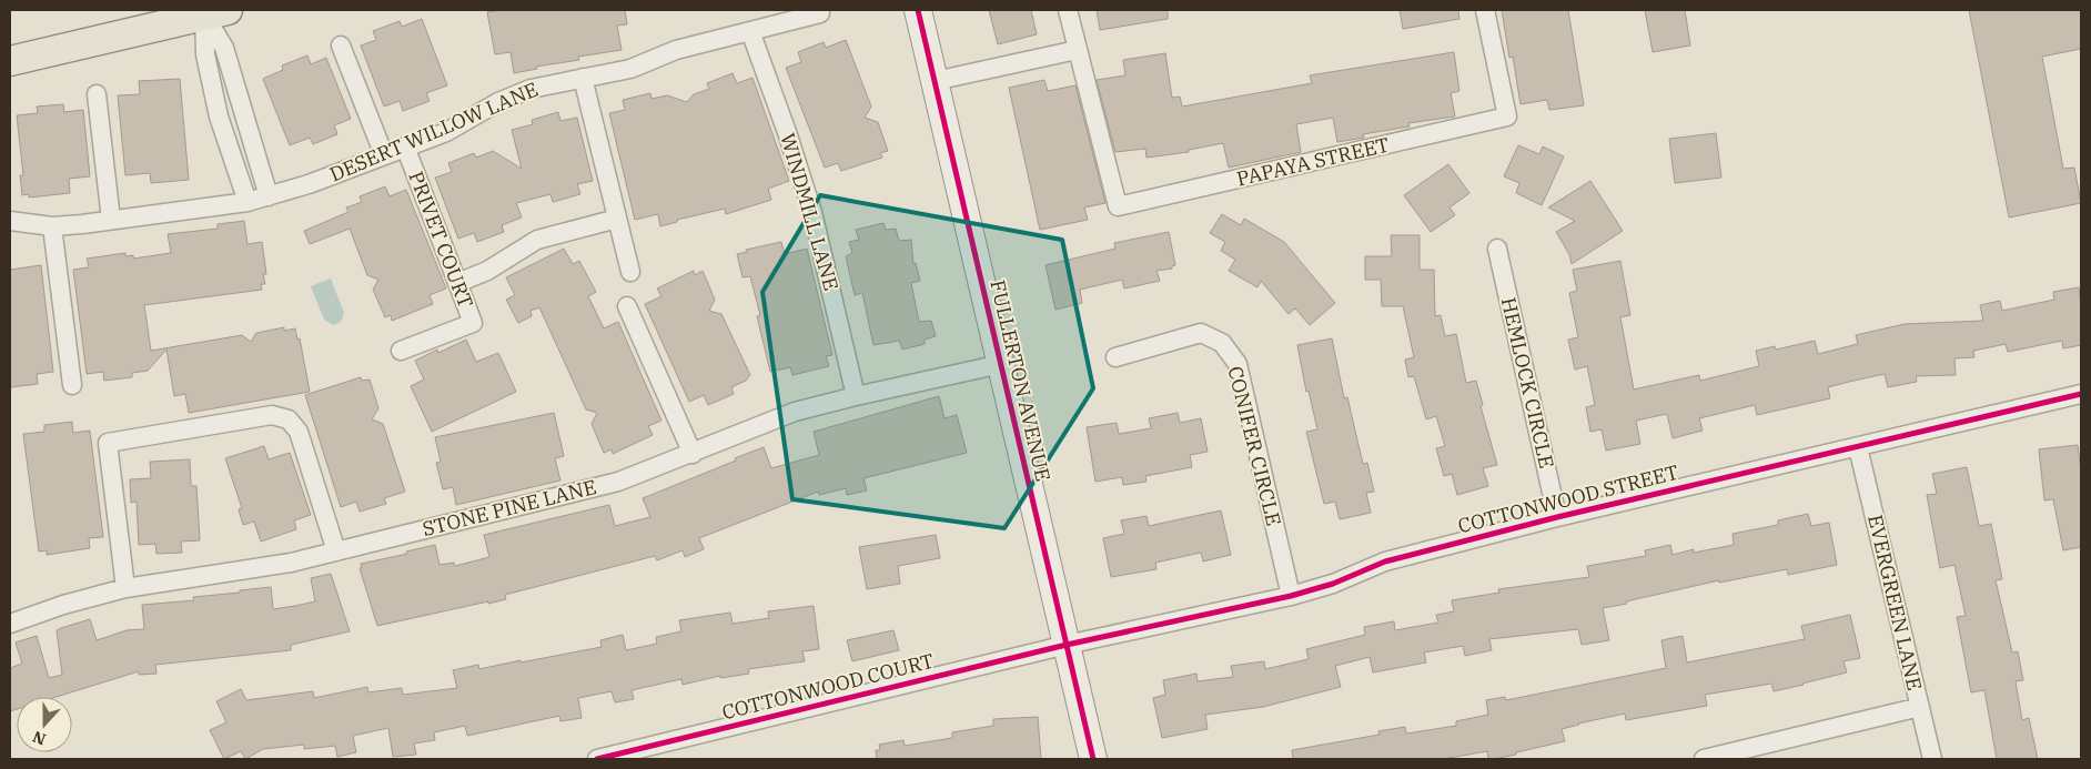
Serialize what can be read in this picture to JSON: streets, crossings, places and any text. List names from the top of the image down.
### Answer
{
  "streets": {
    "main road": ["FULLERTON AVENUE"],
    "street": [
      "DESERT WILLOW LANE",
      "PAPAYA STREET",
      "WINDMILL LANE",
      "PRIVET COURT",
      "HEMLOCK CIRCLE",
      "CONIFER CIRCLE",
      "COTTONWOOD STREET",
      "STONE PINE LANE",
      "EVERGREEN LANE",
      "COTTONWOOD COURT"
    ]
  },
  "crossings": [
    ["DESERT WILLOW LANE", "WINDMILL LANE"],
    ["DESERT WILLOW LANE", "PRIVET COURT"],
    ["WINDMILL LANE", "STONE PINE LANE"],
    ["FULLERTON AVENUE", "COTTONWOOD STREET"],
    ["FULLERTON AVENUE", "STONE PINE LANE"],
    ["FULLERTON AVENUE", "COTTONWOOD COURT"],
    ["HEMLOCK CIRCLE", "COTTONWOOD STREET"],
    ["CONIFER CIRCLE", "COTTONWOOD STREET"],
    ["COTTONWOOD STREET", "EVERGREEN LANE"],
    ["COTTONWOOD STREET", "COTTONWOOD COURT"]
  ],
  "north": "bottom"
}
